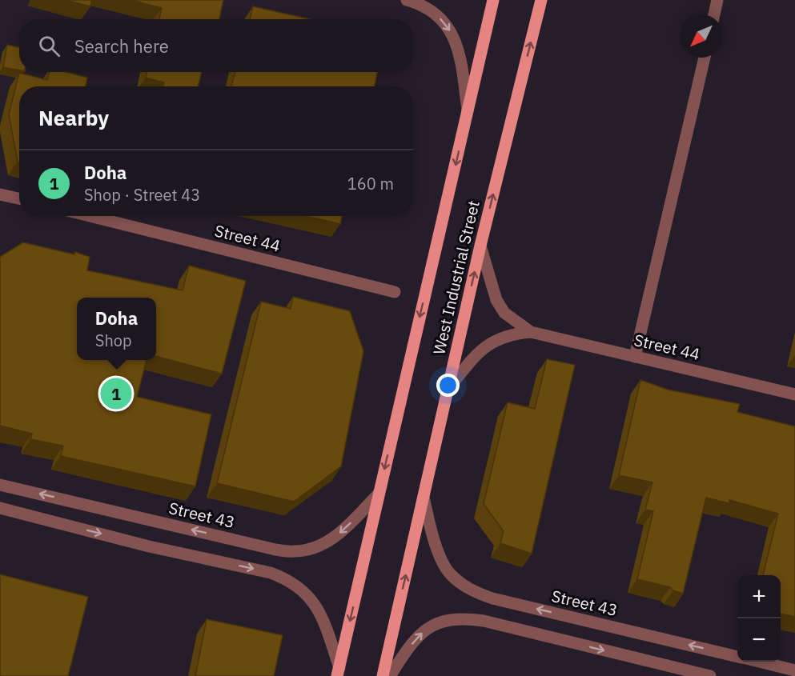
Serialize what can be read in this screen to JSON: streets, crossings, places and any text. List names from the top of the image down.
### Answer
{
  "streets": {
    "main road": ["West Industrial Street"],
    "street": ["Street 44", "Street 43"]
  },
  "crossings": [
    ["Street 44", "West Industrial Street"],
    ["West Industrial Street", "Street 43"]
  ],
  "north": "bottom left",
  "page": {
    "search": "Search here",
    "heading": "Nearby",
    "list": [
      {
        "mark": "1",
        "name": "Doha",
        "note": "Shop · Street 43",
        "value": "160 m"
      }
    ],
    "popup": ["Doha", "Shop"],
    "pins": "1",
    "map_buttons": ["+", "−"]
  }
}
